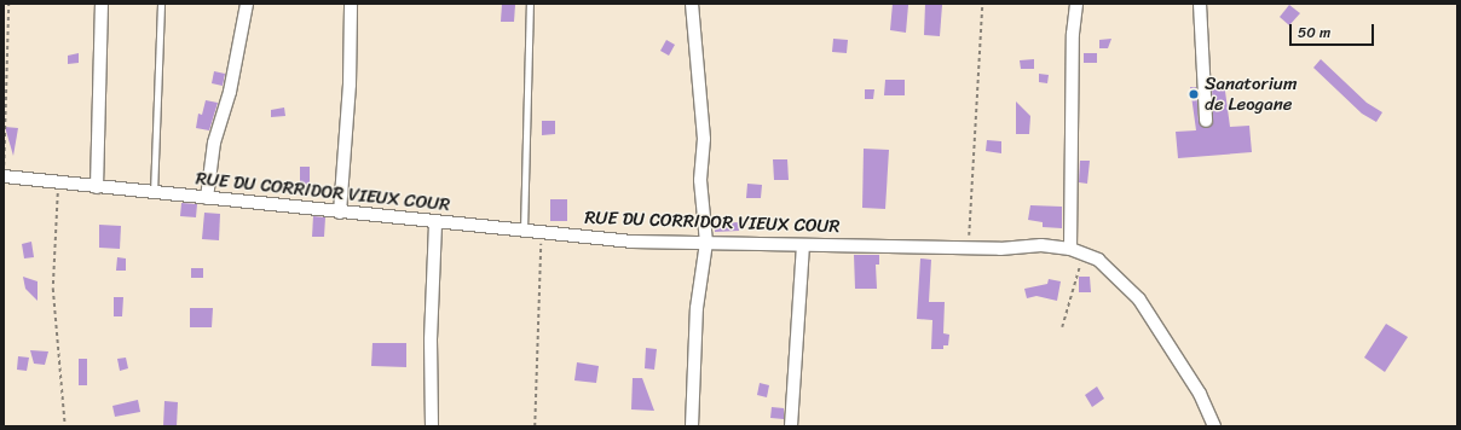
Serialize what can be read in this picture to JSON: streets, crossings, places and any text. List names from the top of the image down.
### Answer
{
  "streets": {
    "street": ["RUE DU CORRIDOR VIEUX COUR"]
  },
  "places": ["Sanatorium de Leogane"],
  "scale_bar": "50 m"
}
